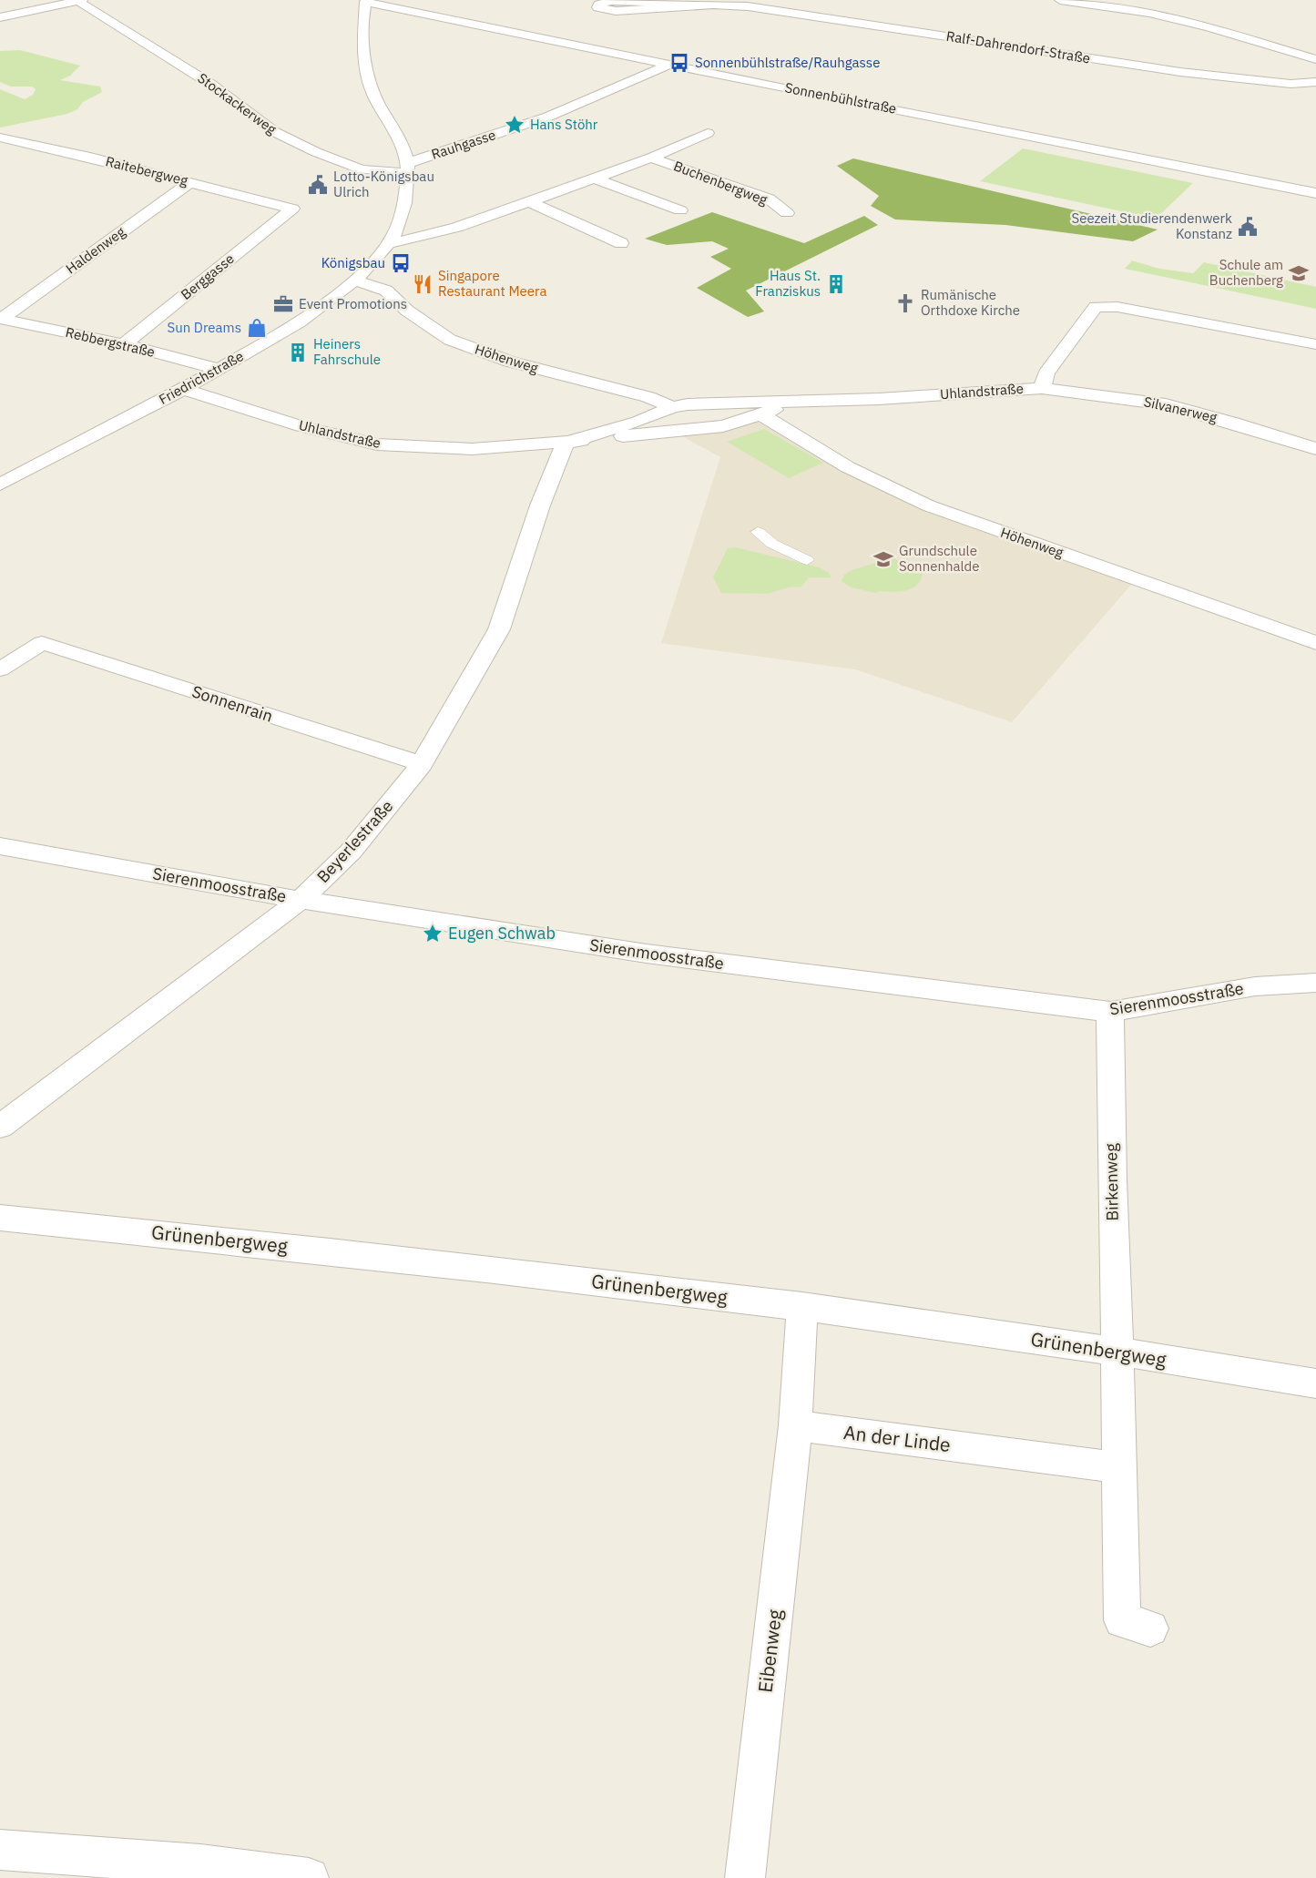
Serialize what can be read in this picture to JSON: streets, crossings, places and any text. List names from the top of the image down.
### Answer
{
  "streets": {
    "street": [
      "Ralf-Dahrendorf-Straße",
      "Sonnenbühlstraße",
      "Stockackerweg",
      "Rauhgasse",
      "Raitebergweg",
      "Buchenbergweg",
      "Haldenweg",
      "Berggasse",
      "Rebbergstraße",
      "Höhenweg",
      "Friedrichstraße",
      "Uhlandstraße",
      "Silvanerweg",
      "Sonnenrain",
      "Beyerlestraße",
      "Sierenmoosstraße",
      "Birkenweg",
      "Grünenbergweg",
      "An der Linde",
      "Eibenweg"
    ]
  },
  "crossings": [
    ["Sonnenbühlstraße", "Rauhgasse"],
    ["Sonnenbühlstraße", "Friedrichstraße"],
    ["Stockackerweg", "Rauhgasse"],
    ["Stockackerweg", "Friedrichstraße"],
    ["Rauhgasse", "Friedrichstraße"],
    ["Raitebergweg", "Haldenweg"],
    ["Raitebergweg", "Berggasse"],
    ["Haldenweg", "Rebbergstraße"],
    ["Berggasse", "Rebbergstraße"],
    ["Rebbergstraße", "Friedrichstraße"],
    ["Höhenweg", "Friedrichstraße"],
    ["Höhenweg", "Uhlandstraße"],
    ["Friedrichstraße", "Uhlandstraße"],
    ["Uhlandstraße", "Silvanerweg"],
    ["Uhlandstraße", "Beyerlestraße"],
    ["Sonnenrain", "Beyerlestraße"],
    ["Beyerlestraße", "Sierenmoosstraße"],
    ["Sierenmoosstraße", "Birkenweg"],
    ["Birkenweg", "Grünenbergweg"],
    ["An der Linde", "Eibenweg"]
  ],
  "places": {
    "bus stop": ["Sonnenbühlstraße/Rauhgasse", "Königsbau"],
    "place": ["Hans Stöhr", "Eugen Schwab"],
    "public building": ["Lotto-Königsbau Ulrich", "Seezeit Studierendenwerk Konstanz"],
    "school or university": ["Schule am Buchenberg", "Grundschule Sonnenhalde"],
    "restaurant": ["Singapore Restaurant Meera"],
    "building": ["Haus St. Franziskus", "Heiners Fahrschule"],
    "church": ["Rumänische Orthdoxe Kirche"],
    "office": ["Event Promotions"],
    "shop": ["Sun Dreams"]
  }
}
